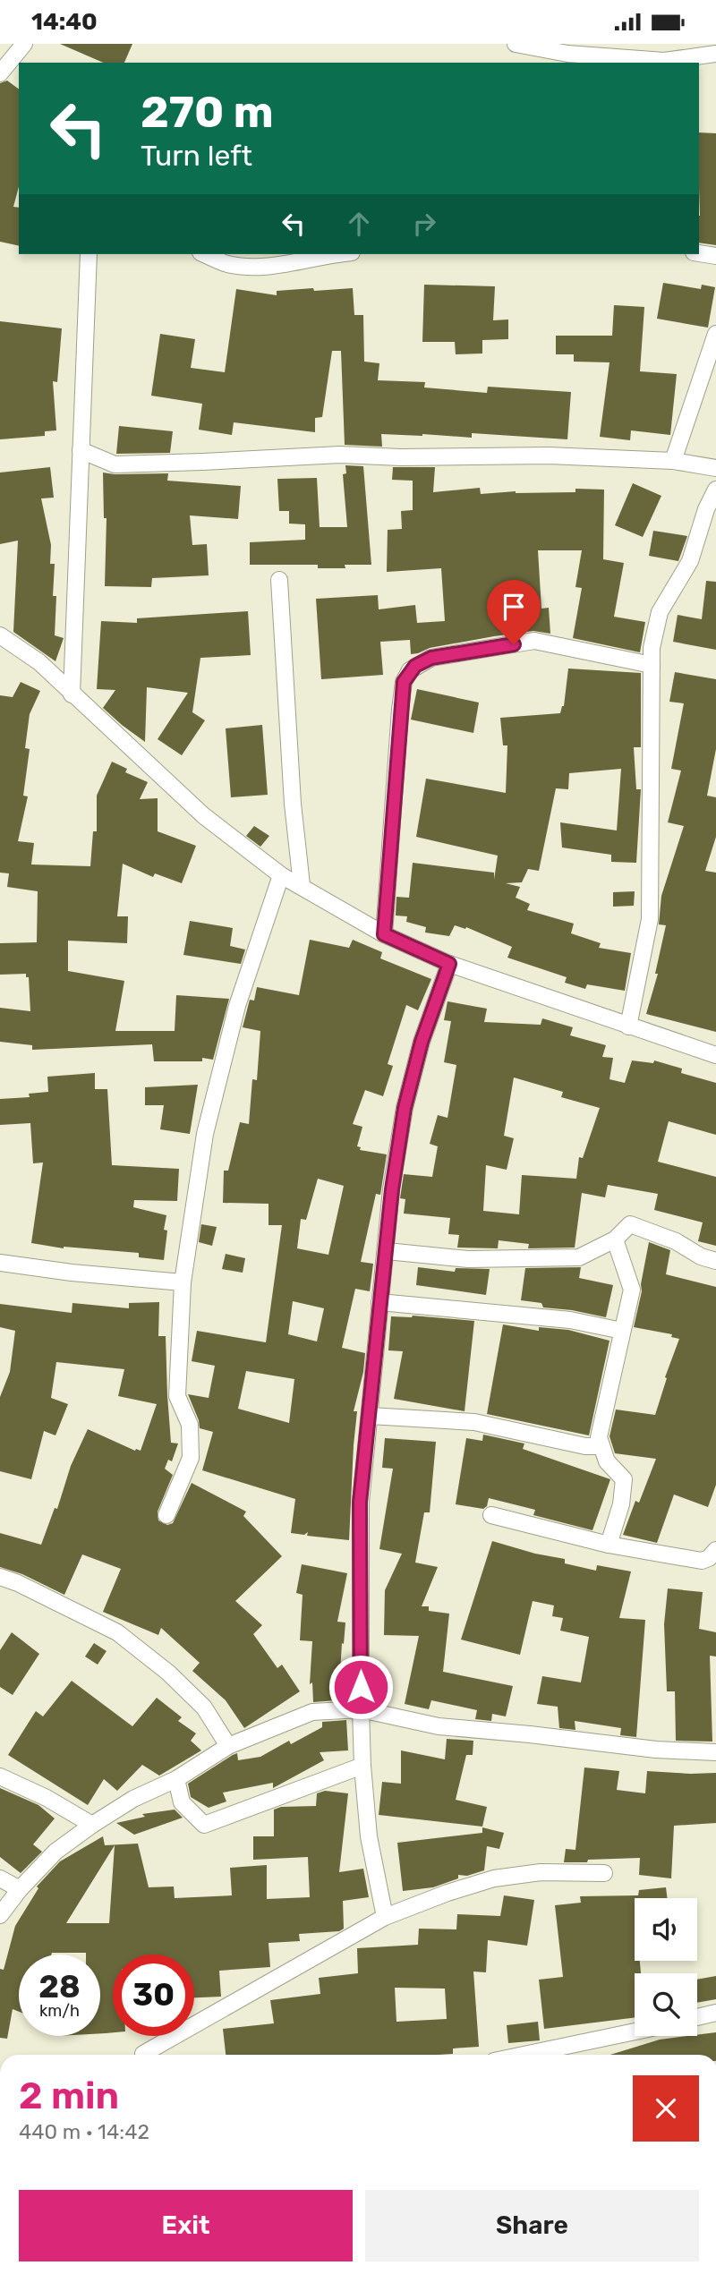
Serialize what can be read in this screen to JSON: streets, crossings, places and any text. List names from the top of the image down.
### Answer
{
  "page": {
    "status": "14:40",
    "turn": ["270 m", "Turn left"],
    "speed": "28 km/h",
    "limit": "30",
    "heading": ["2 min", "440 m · 14:42"],
    "buttons": ["Exit", "Share"]
  }
}
